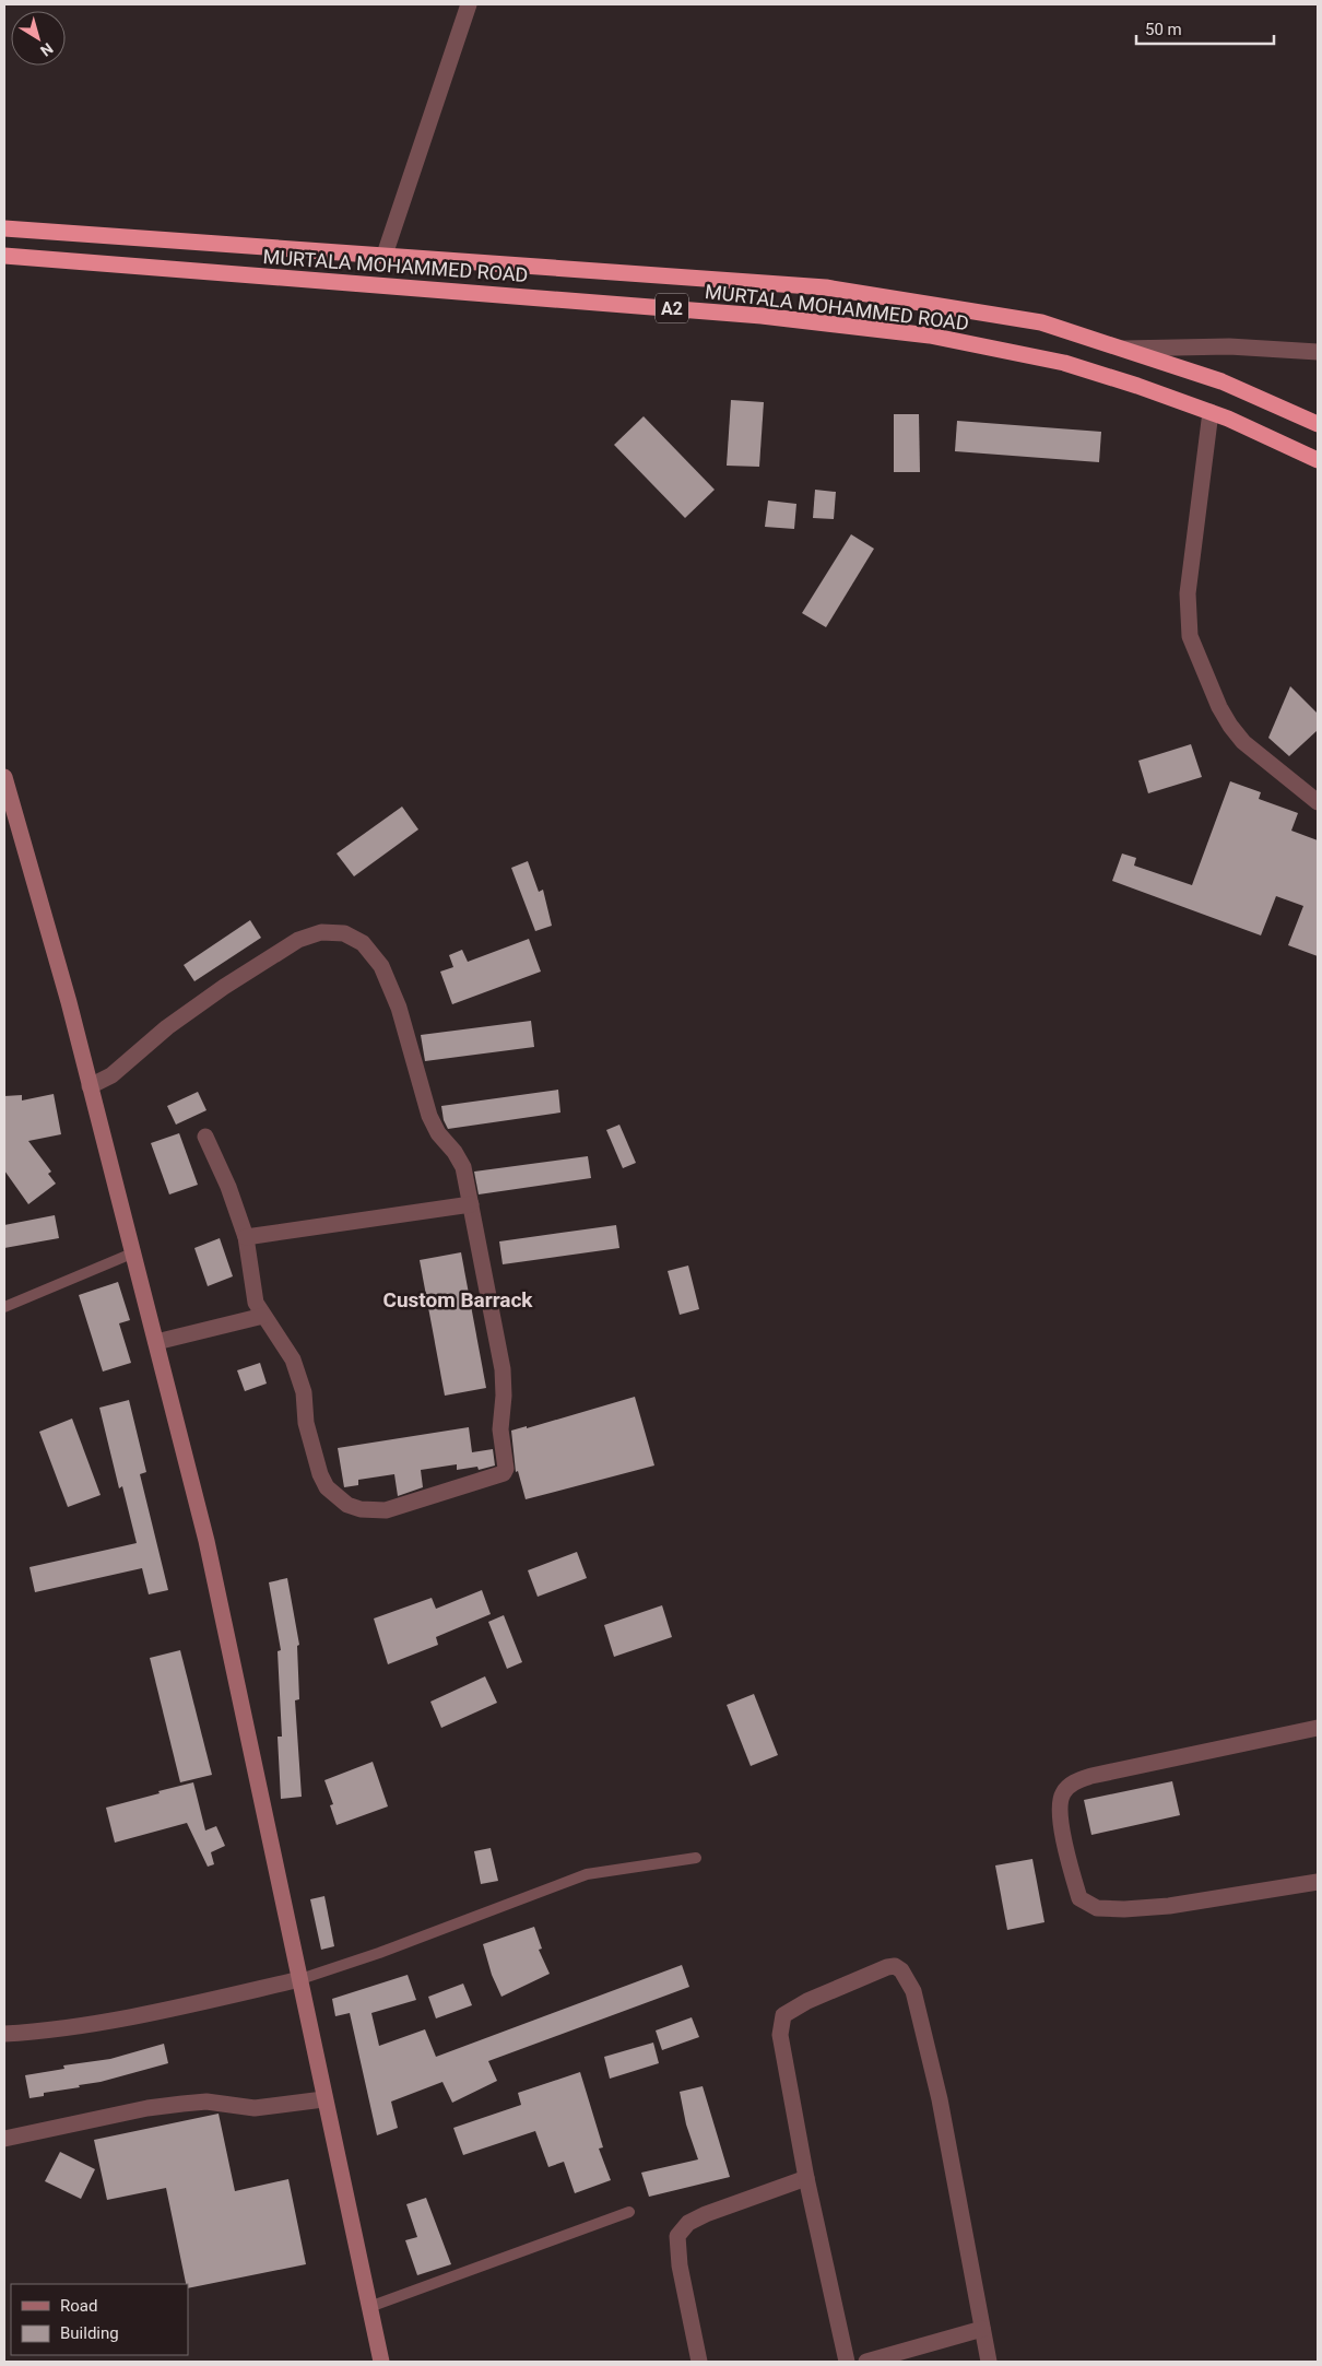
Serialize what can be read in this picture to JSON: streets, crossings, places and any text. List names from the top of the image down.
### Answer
{
  "streets": {
    "highway": ["MURTALA MOHAMMED ROAD", "A2"]
  },
  "districts": ["Custom Barrack"],
  "legend": ["Road", "Building"],
  "scale_bar": "50 m",
  "north": "bottom right"
}
